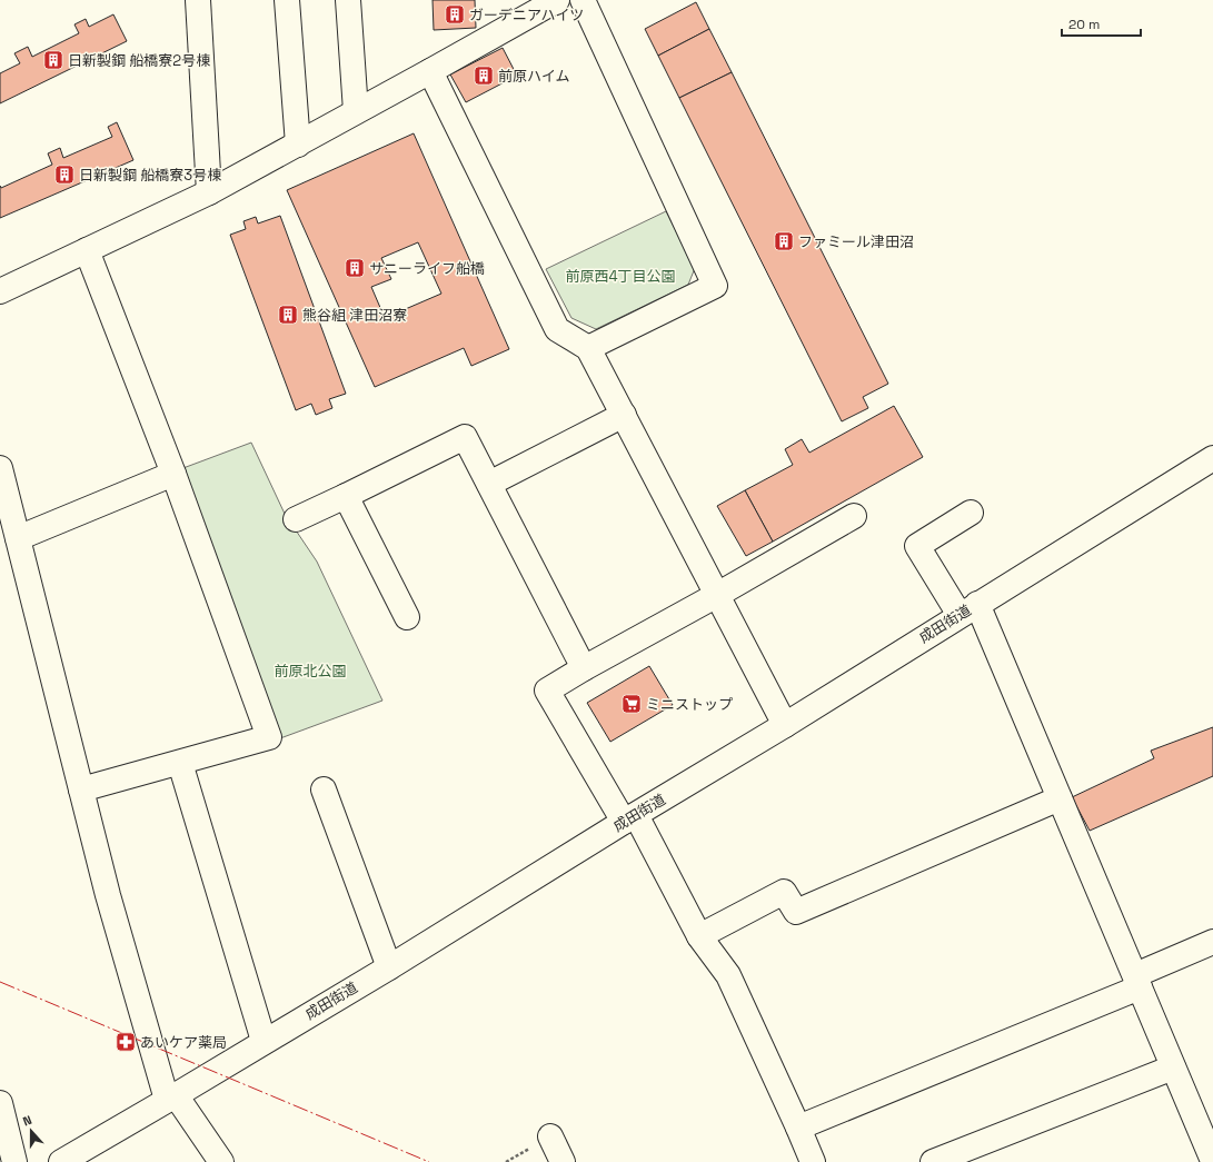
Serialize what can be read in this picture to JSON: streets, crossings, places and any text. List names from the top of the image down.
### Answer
{
  "streets": {
    "main road": ["成田街道"]
  },
  "parks": ["前原西4丁目公園", "前原北公園"],
  "places": {
    "building": [
      "ガーデニアハイツ",
      "日新製鋼 船橋寮2号棟",
      "前原ハイム",
      "日新製鋼 船橋寮3号棟",
      "ファミール津田沼",
      "サニーライフ船橋",
      "熊谷組 津田沼寮"
    ],
    "supermarket": ["ミニストップ"],
    "pharmacy": ["あいケア薬局"]
  },
  "scale_bar": "20 m",
  "north": "top"
}
